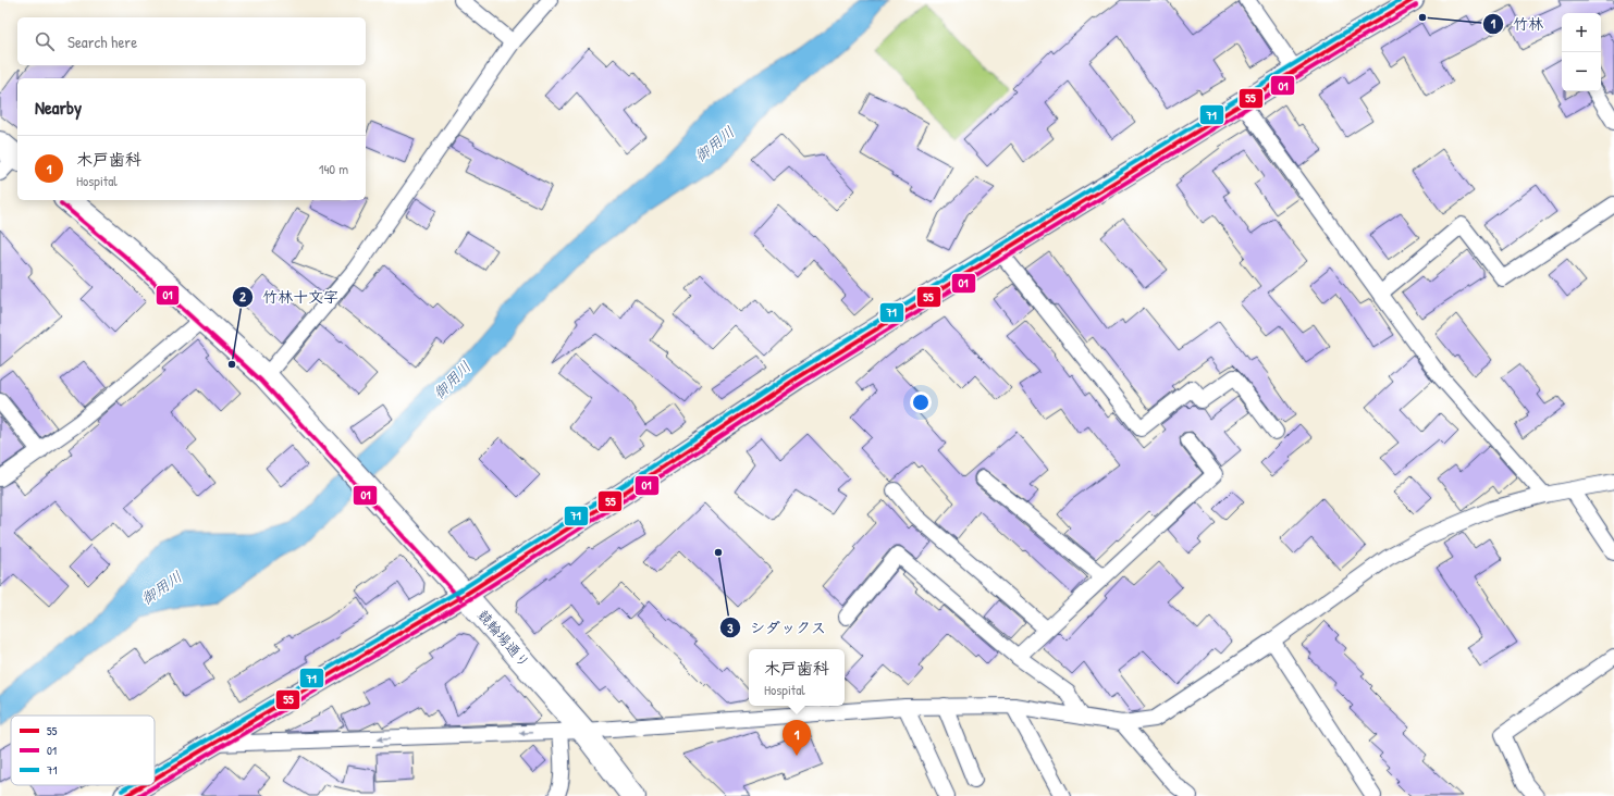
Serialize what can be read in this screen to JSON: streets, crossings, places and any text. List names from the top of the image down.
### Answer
{
  "streets": {
    "main road": ["競輪場通り"]
  },
  "water": ["御用川"],
  "places": ["竹林", "竹林十文字", "シダックス"],
  "lines": ["transit line 55", "transit line 71", "transit line 01"],
  "legend": ["55", "01", "71"],
  "page": {
    "map_buttons": ["+", "−"],
    "search": "Search here",
    "heading": "Nearby",
    "list": [
      {
        "mark": "1",
        "name": "木戸歯科",
        "note": "Hospital",
        "value": "140 m"
      }
    ],
    "popup": ["木戸歯科", "Hospital"],
    "pins": "1"
  }
}
